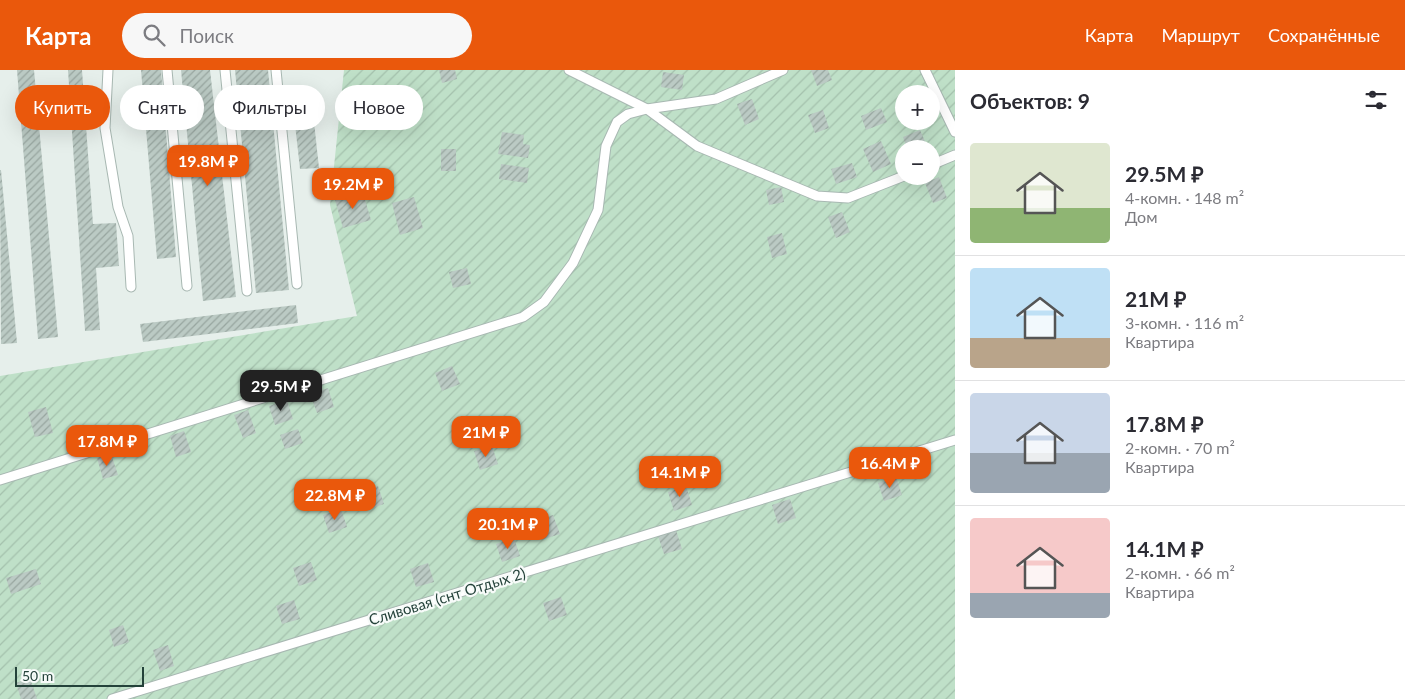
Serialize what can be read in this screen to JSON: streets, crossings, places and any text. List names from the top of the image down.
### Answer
{
  "streets": {
    "lane": ["Сливовая (снт Отдых 2)"]
  },
  "scale_bar": "50 m",
  "page": {
    "header": "Карта",
    "search": "Поиск",
    "nav": ["Карта", "Маршрут", "Сохранённые"],
    "heading": "Объектов: 9",
    "map_buttons": ["+", "−"],
    "chip": [
      "Купить",
      "Снять",
      "Фильтры",
      "Новое"
    ],
    "list": [
      {
        "name": "29.5M ₽",
        "note": "4-комн. · 148 m² · Дом"
      },
      {
        "name": "21M ₽",
        "note": "3-комн. · 116 m² · Квартира"
      },
      {
        "name": "17.8M ₽",
        "note": "2-комн. · 70 m² · Квартира"
      },
      {
        "name": "14.1M ₽",
        "note": "2-комн. · 66 m² · Квартира"
      }
    ],
    "price": [
      "19.8M ₽",
      "19.2M ₽",
      "29.5M ₽",
      "21M ₽",
      "17.8M ₽",
      "16.4M ₽",
      "14.1M ₽",
      "22.8M ₽",
      "20.1M ₽"
    ],
    "scale": "50 m"
  }
}
